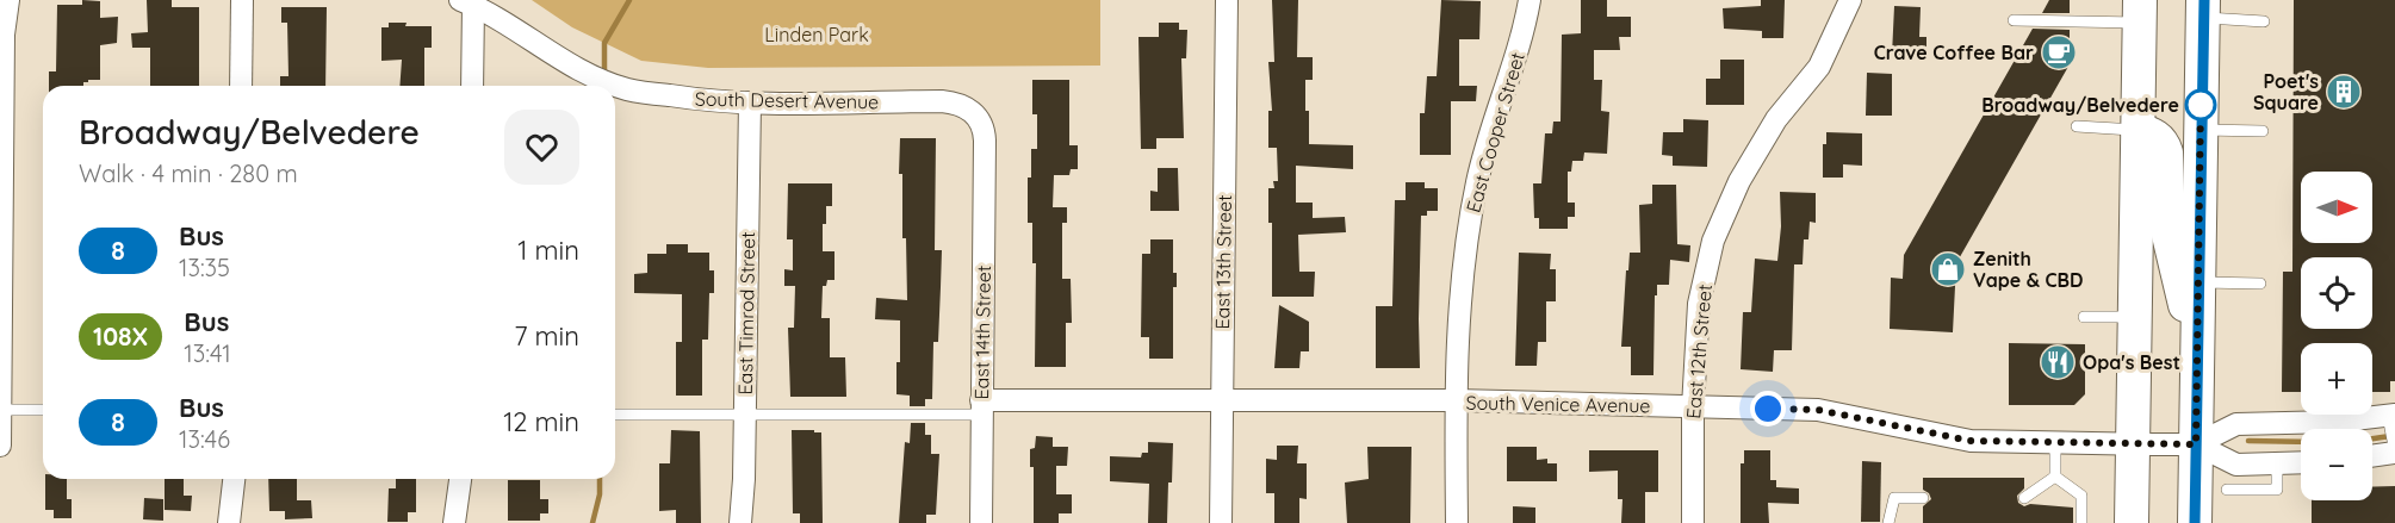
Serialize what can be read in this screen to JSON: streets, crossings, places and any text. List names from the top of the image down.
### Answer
{
  "streets": {
    "street": [
      "South Desert Avenue",
      "East Cooper Street",
      "East 13th Street",
      "East Timrod Street",
      "East 14th Street",
      "East 12th Street",
      "South Venice Avenue"
    ]
  },
  "crossings": [
    ["South Desert Avenue", "East Timrod Street"],
    ["South Desert Avenue", "East 14th Street"],
    ["East Cooper Street", "South Venice Avenue"],
    ["East 13th Street", "South Venice Avenue"],
    ["East 14th Street", "South Venice Avenue"],
    ["East 12th Street", "South Venice Avenue"]
  ],
  "parks": ["Linden Park"],
  "places": {
    "cafe": ["Crave Coffee Bar"],
    "building": ["Poet's Square"],
    "other": ["Broadway/Belvedere"],
    "shop": ["Zenith Vape & CBD"],
    "restaurant": ["Opa's Best"]
  },
  "lines": ["bus line 8"],
  "north": "right",
  "page": {
    "heading": ["Broadway/Belvedere", "Walk · 4 min · 280 m"],
    "map_buttons": ["+", "−"],
    "list": [
      {
        "mark": "8",
        "name": "Bus",
        "note": "13:35",
        "value": "1 min"
      },
      {
        "mark": "108X",
        "name": "Bus",
        "note": "13:41",
        "value": "7 min"
      },
      {
        "mark": "8",
        "name": "Bus",
        "note": "13:46",
        "value": "12 min"
      }
    ]
  }
}
